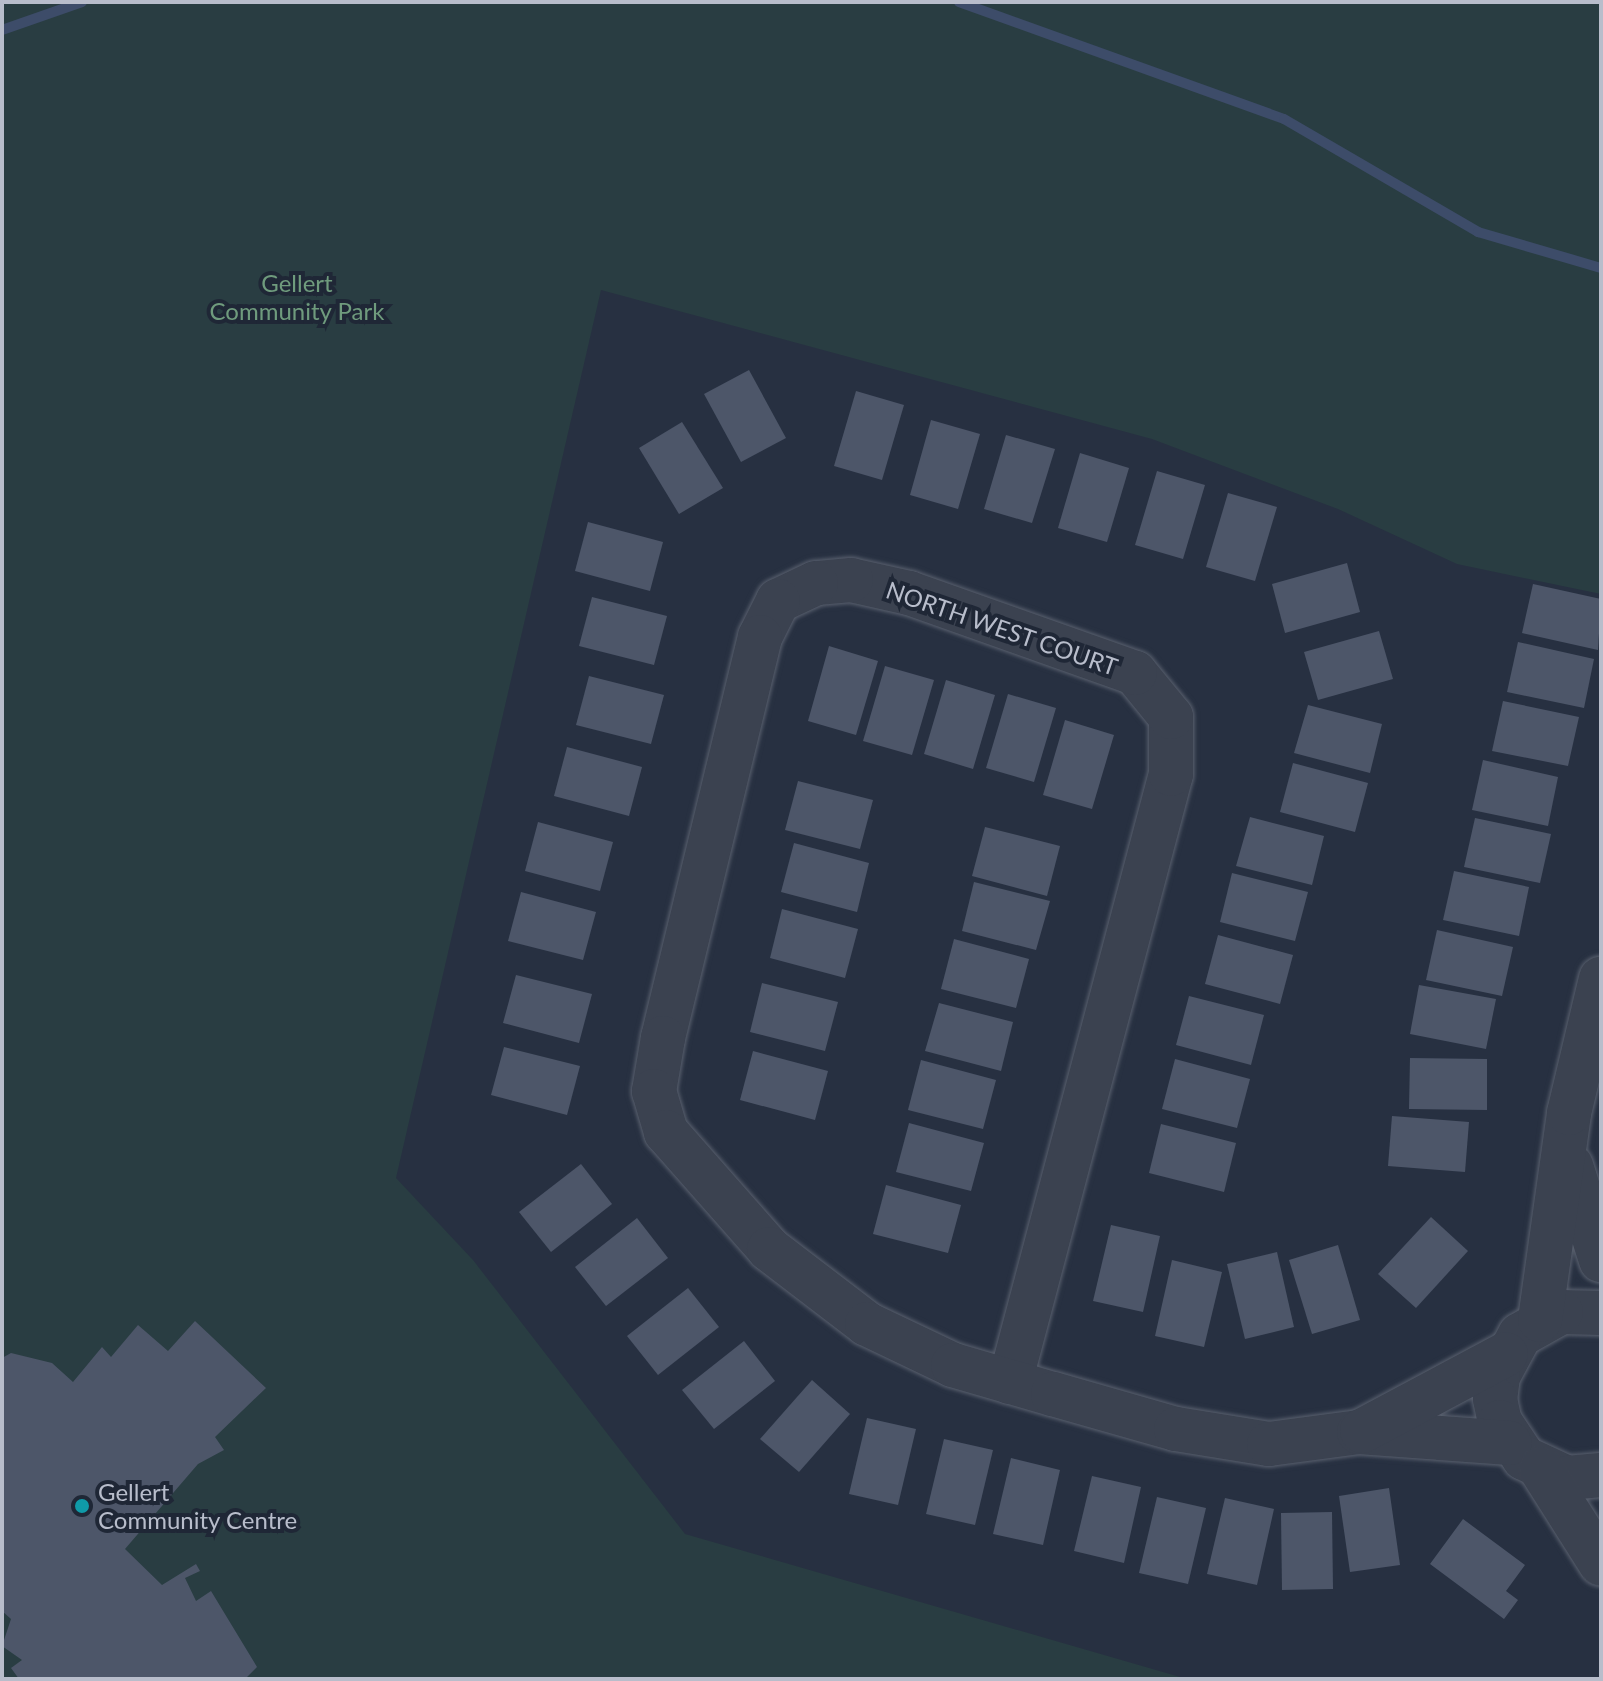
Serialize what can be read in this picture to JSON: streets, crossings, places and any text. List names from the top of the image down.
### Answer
{
  "streets": {
    "street": ["NORTH WEST COURT"]
  },
  "parks": ["Gellert Community Park"],
  "places": ["Gellert Community Centre"]
}
